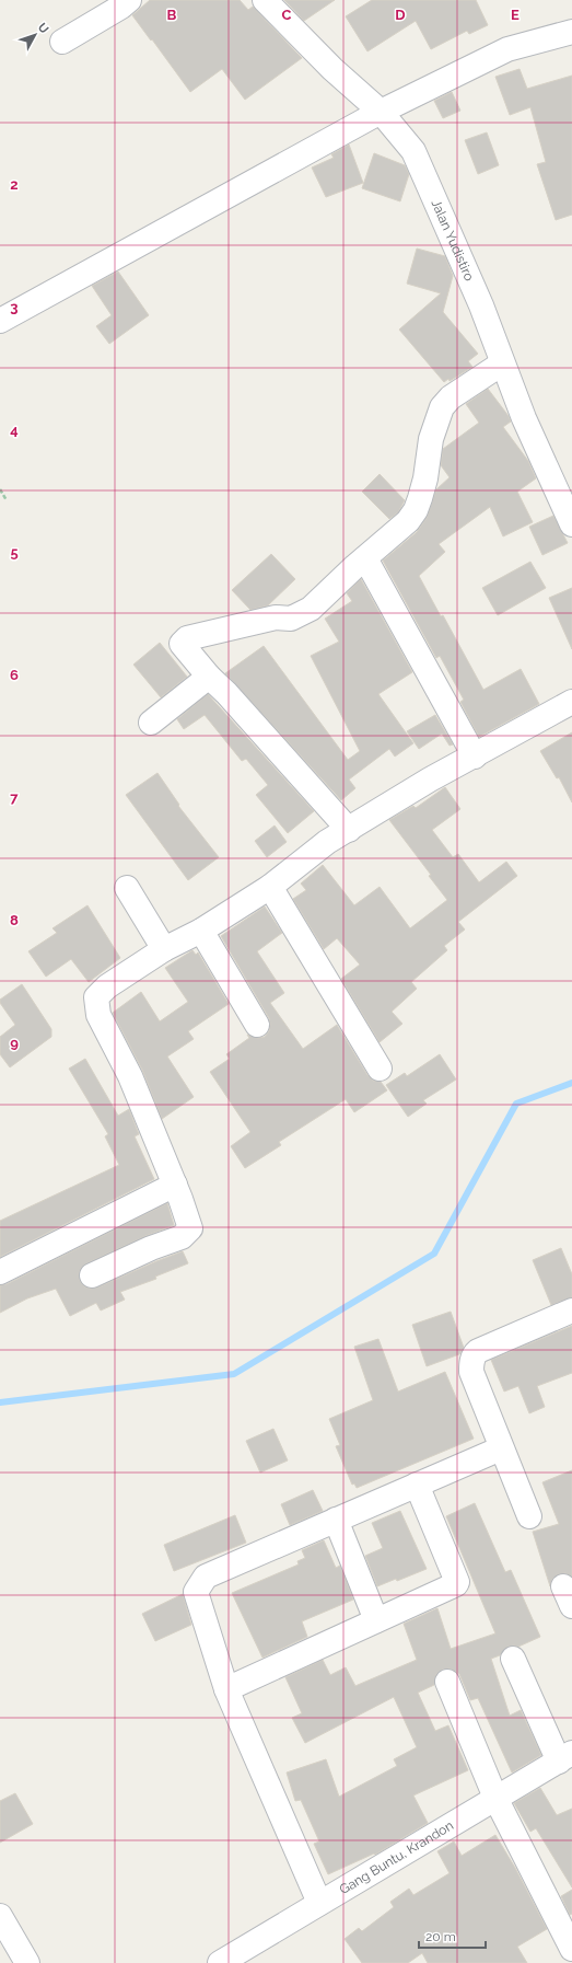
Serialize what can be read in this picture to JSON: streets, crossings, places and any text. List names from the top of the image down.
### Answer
{
  "streets": {
    "street": ["Jalan Yudistiro", "Gang Buntu, Krandon"]
  },
  "scale_bar": "20 m",
  "north": "top right",
  "grid": {
    "columns": [
      "B",
      "C",
      "D",
      "E"
    ],
    "rows": [
      "2",
      "3",
      "4",
      "5",
      "6",
      "7",
      "8",
      "9"
    ]
  }
}
